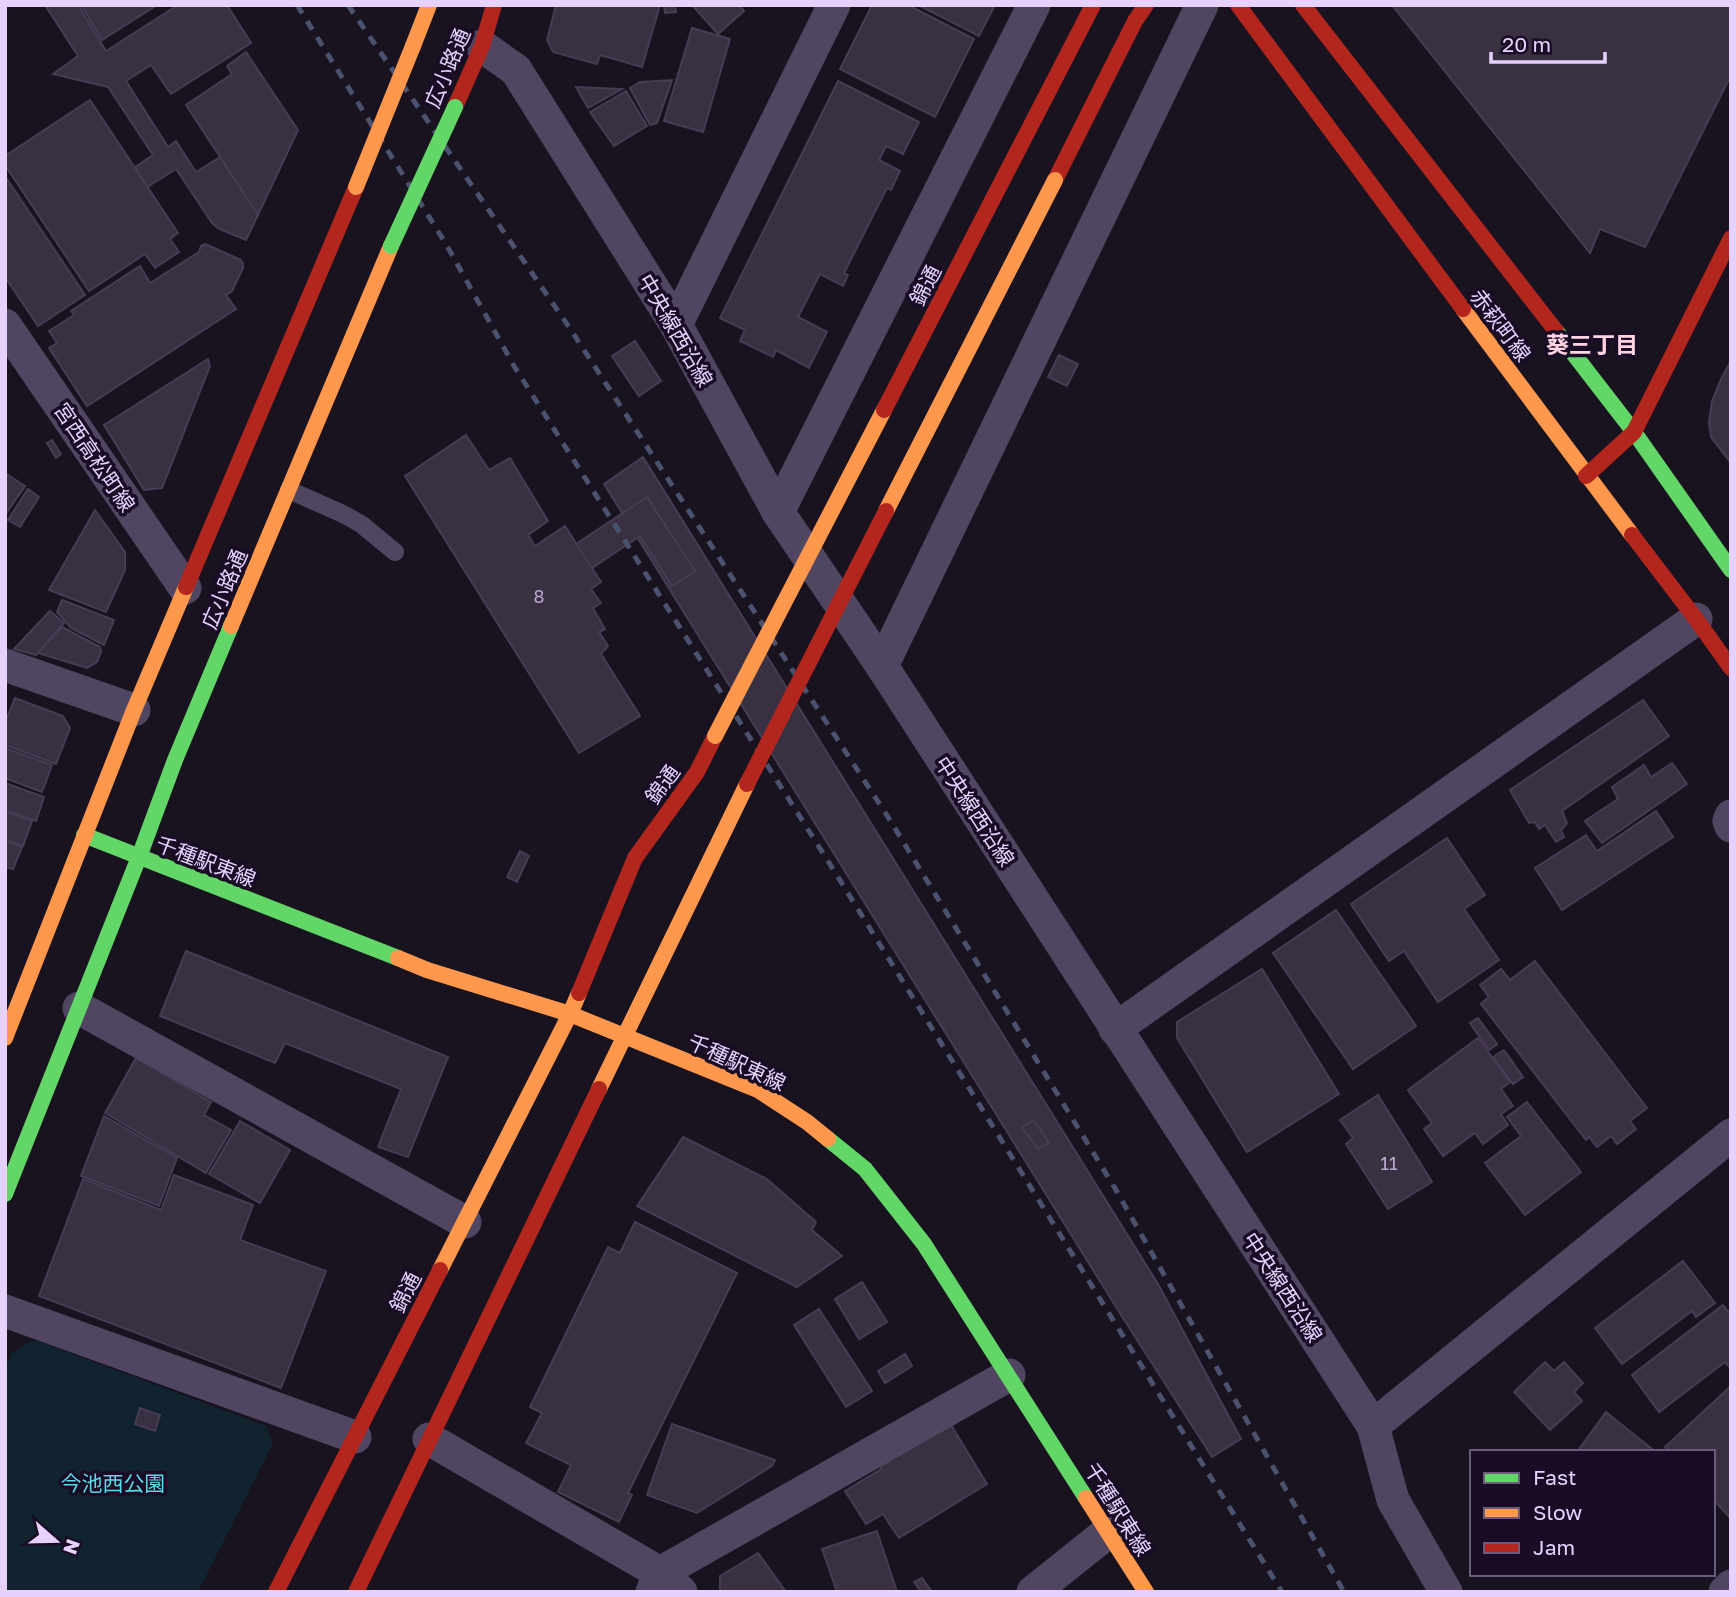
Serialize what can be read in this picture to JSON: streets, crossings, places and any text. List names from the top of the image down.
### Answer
{
  "streets": {
    "street": [
      "広小路通",
      "錦通",
      "赤萩町線",
      "中央線西沿線",
      "宮西高松町線",
      "千種駅東線"
    ]
  },
  "crossings": [
    ["広小路通", "中央線西沿線"],
    ["広小路通", "宮西高松町線"],
    ["広小路通", "千種駅東線"],
    ["錦通", "千種駅東線"]
  ],
  "districts": ["葵三丁目"],
  "parks": ["今池西公園"],
  "house_numbers": ["8", "11"],
  "legend": ["Fast", "Slow", "Jam"],
  "scale_bar": "20 m",
  "north": "right"
}
